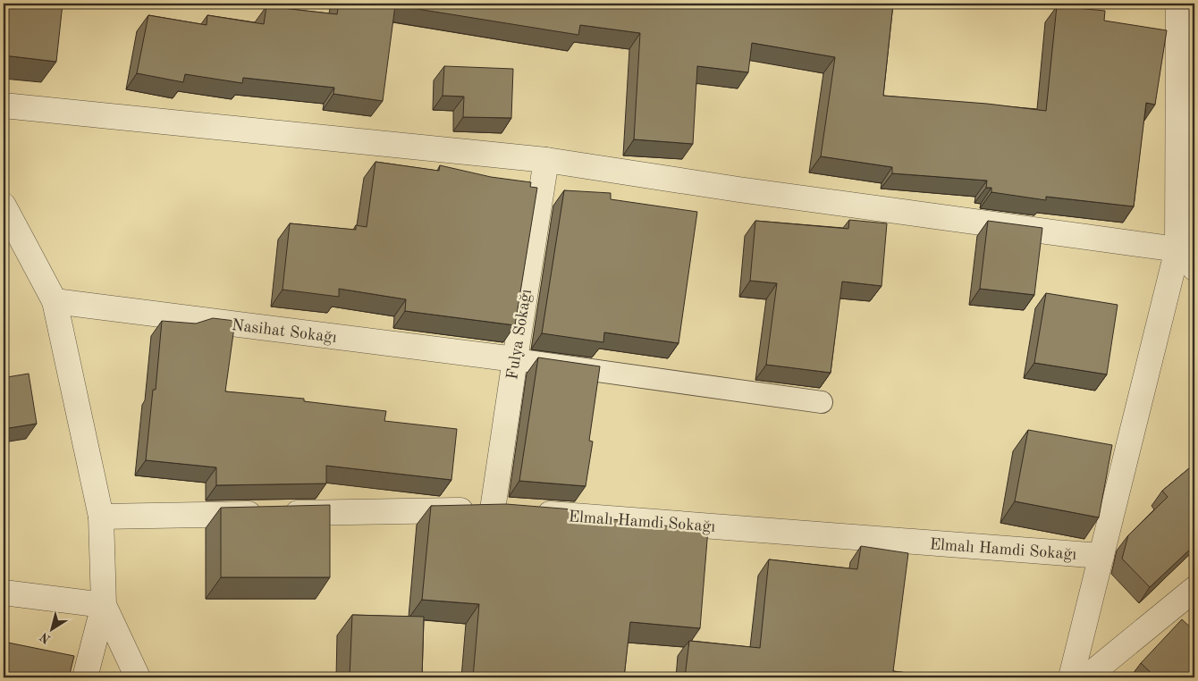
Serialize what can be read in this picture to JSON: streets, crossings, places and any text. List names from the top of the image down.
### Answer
{
  "streets": {
    "street": ["Nasihat Sokağı", "Fulya Sokağı", "Elmalı Hamdi Sokağı"]
  },
  "crossings": [
    ["Nasihat Sokağı", "Fulya Sokağı"],
    ["Fulya Sokağı", "Elmalı Hamdi Sokağı"]
  ],
  "north": "bottom left"
}
